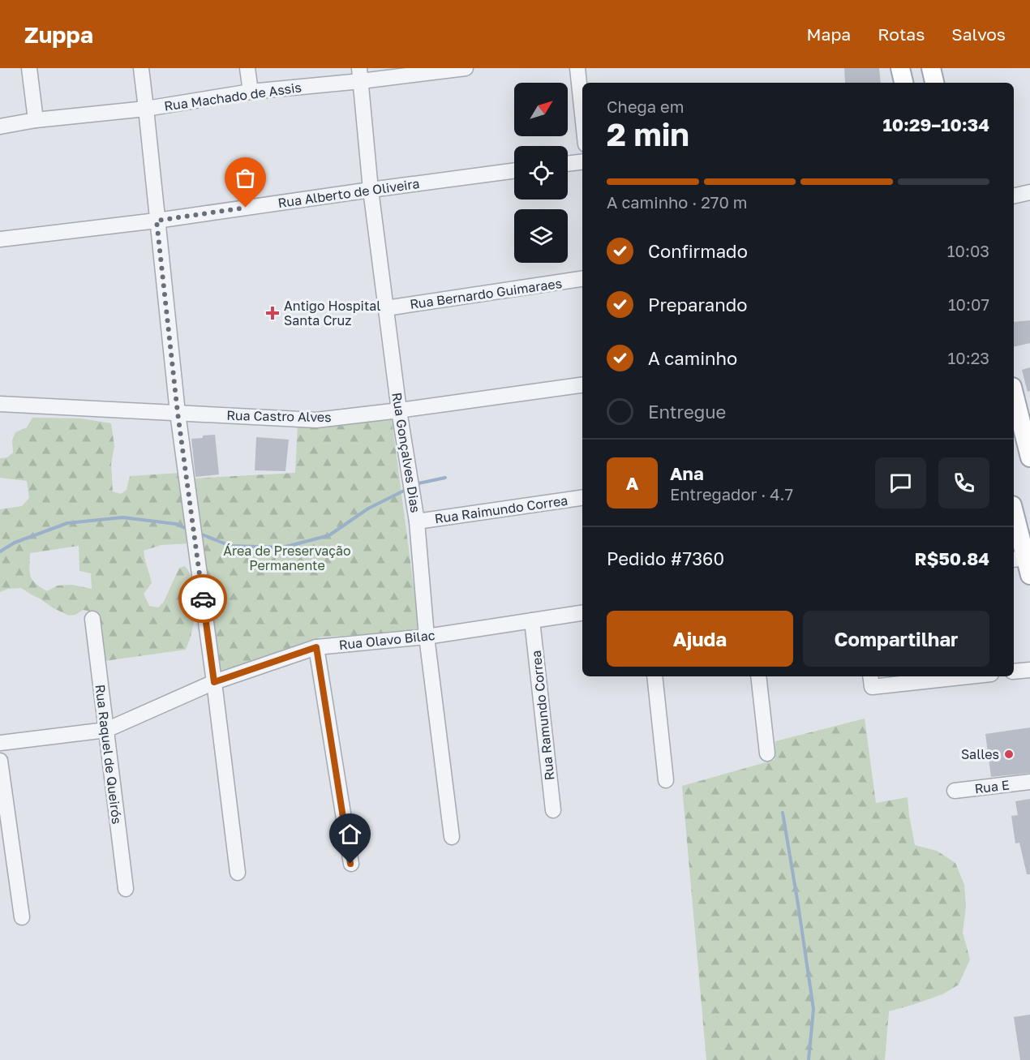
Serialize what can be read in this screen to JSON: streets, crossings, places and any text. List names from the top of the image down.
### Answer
{
  "streets": {
    "street": [
      "Rua Machado de Assis",
      "Rua Alberto de Oliveira",
      "Rua Bernardo Guimaraes",
      "Rua Castro Alves",
      "Rua Gonçalves Dias",
      "Rua Raimundo Correa",
      "Rua Olavo Bilac",
      "Rua Ramundo Correa",
      "Rua Raquel de Queirós",
      "Rua E"
    ]
  },
  "crossings": [
    ["Rua Machado de Assis", "Rua Gonçalves Dias"],
    ["Rua Alberto de Oliveira", "Rua Gonçalves Dias"],
    ["Rua Bernardo Guimaraes", "Rua Gonçalves Dias"],
    ["Rua Castro Alves", "Rua Gonçalves Dias"],
    ["Rua Gonçalves Dias", "Rua Raimundo Correa"],
    ["Rua Gonçalves Dias", "Rua Olavo Bilac"],
    ["Rua Olavo Bilac", "Rua Ramundo Correa"],
    ["Rua Olavo Bilac", "Rua Raquel de Queirós"]
  ],
  "parks": ["Área de Preservação Permanente"],
  "places": {
    "health": ["Antigo Hospital Santa Cruz"],
    "other": ["Salles"]
  },
  "north": "top right",
  "page": {
    "header": "Zuppa",
    "nav": ["Mapa", "Rotas", "Salvos"],
    "heading": ["2 min", "Chega em", "10:29–10:34"],
    "panel": [
      "Ana",
      "Entregador · 4.7",
      "Pedido #7360",
      "R$50.84"
    ],
    "bar": "A caminho · 270 m",
    "list": [
      ["Confirmado", "10:03"],
      ["Preparando", "10:07"],
      ["A caminho", "10:23"],
      "Entregue"
    ],
    "round": "A",
    "buttons": ["Ajuda", "Compartilhar"]
  }
}
